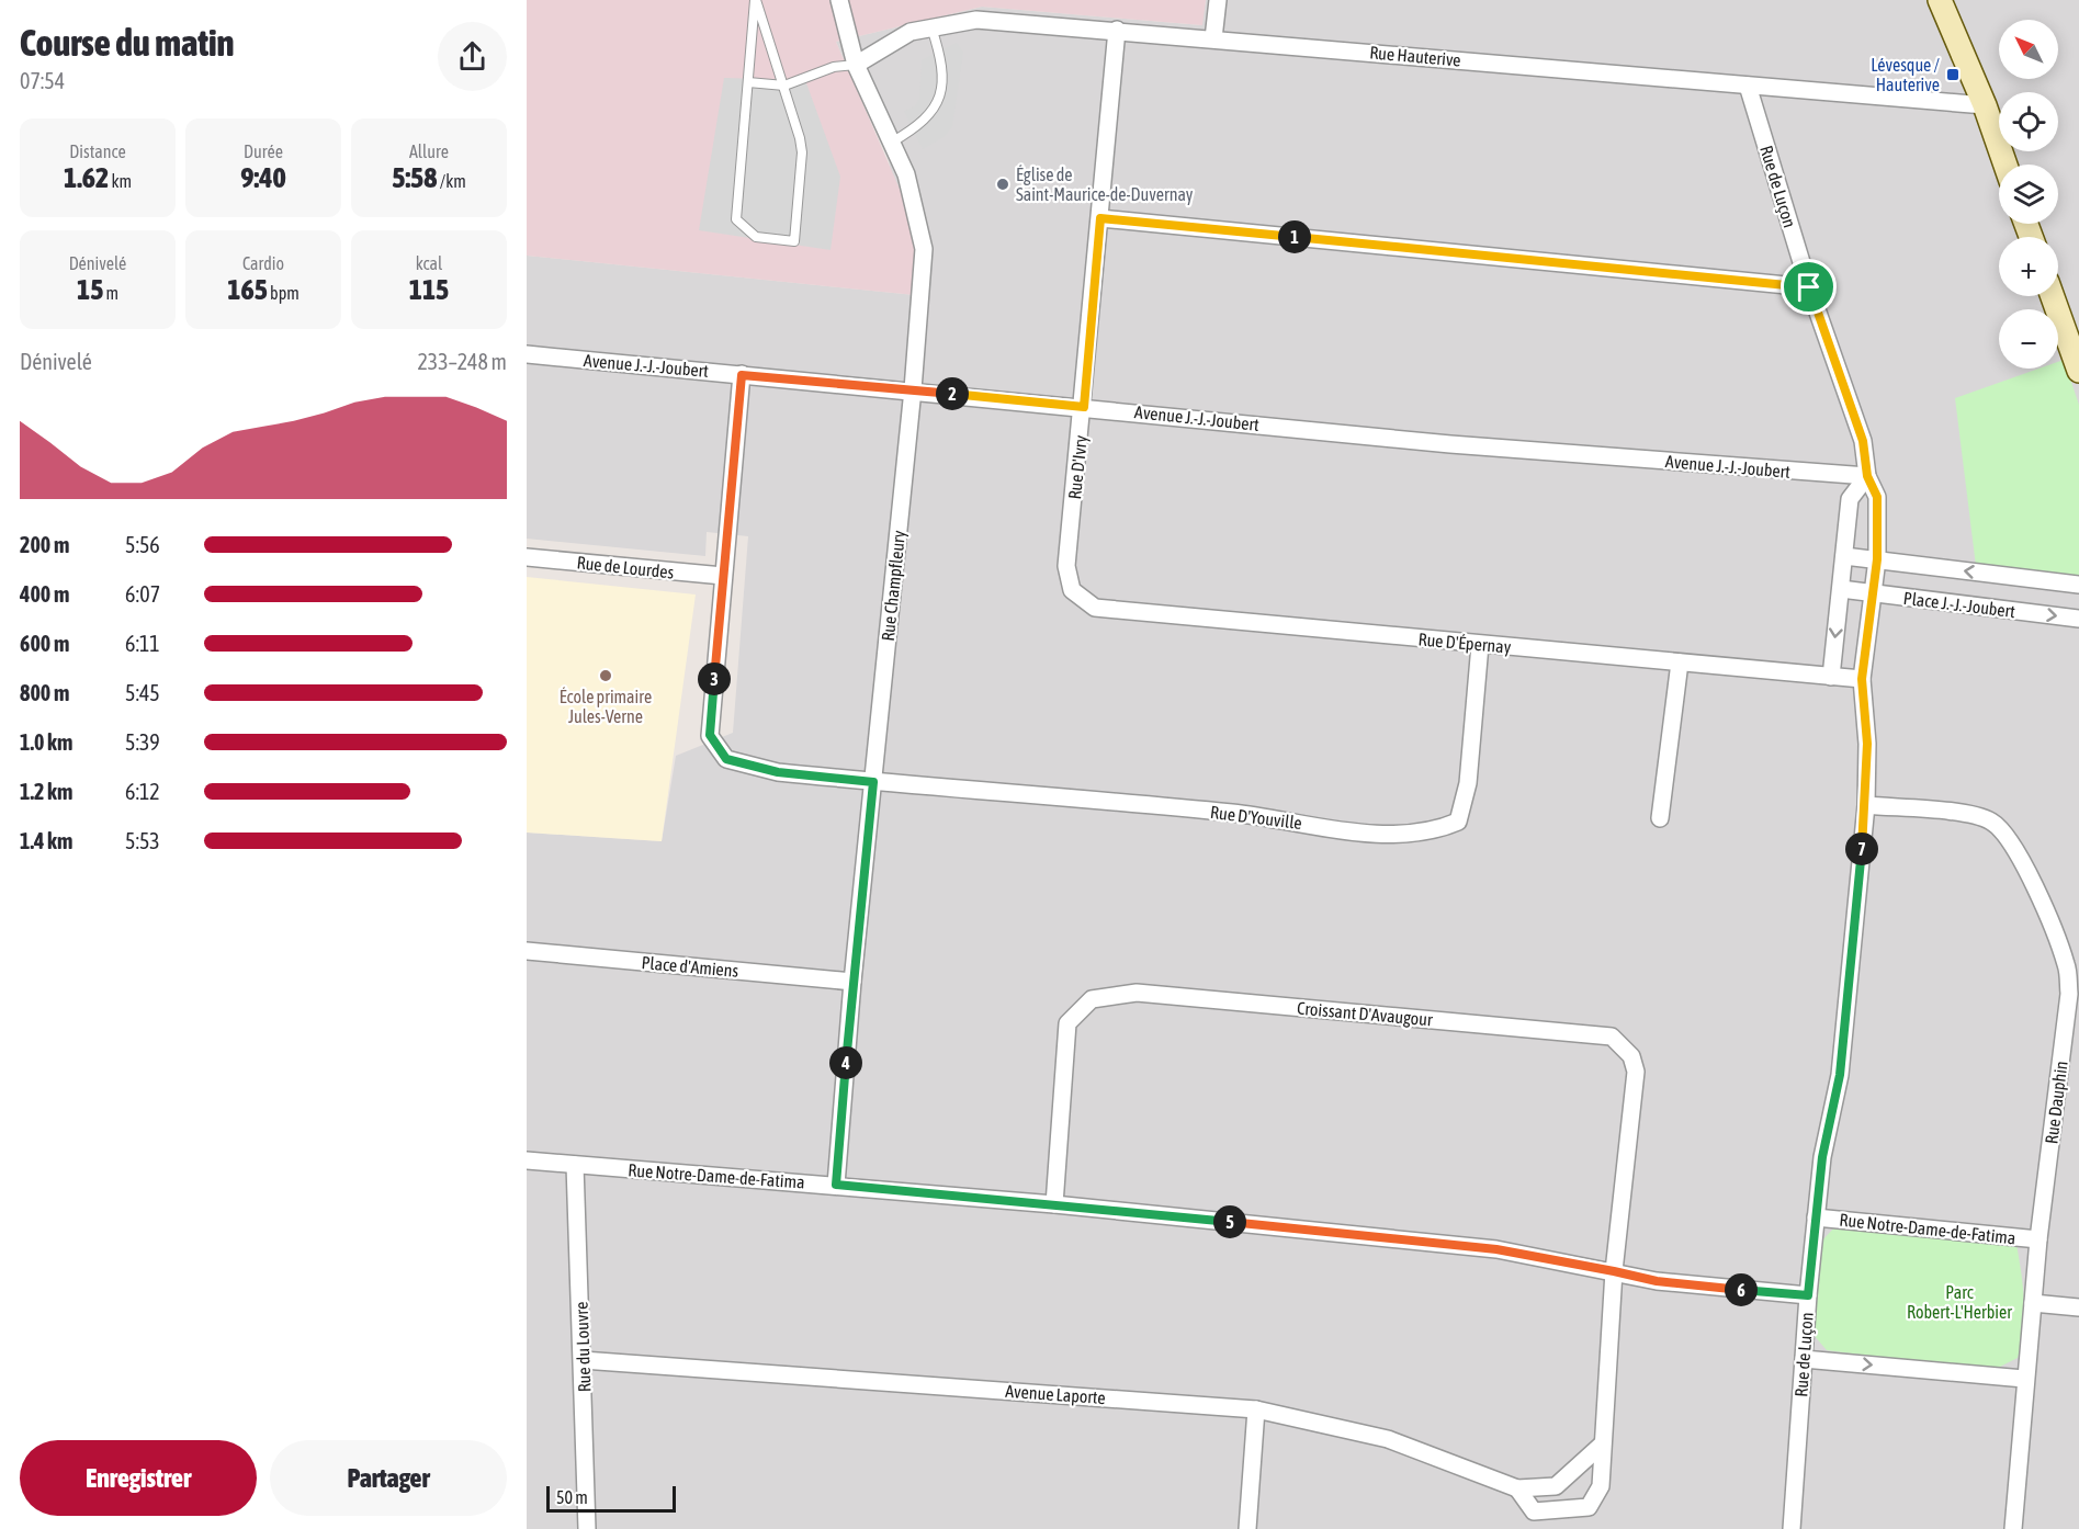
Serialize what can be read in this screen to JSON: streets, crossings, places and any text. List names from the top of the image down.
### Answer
{
  "streets": {
    "street": [
      "Rue Hauterive",
      "Rue de Luçon",
      "Avenue J.-J.-Joubert",
      "Rue D'Ivry",
      "Rue de Lourdes",
      "Rue Champfleury",
      "Place J.-J.-Joubert",
      "Rue D'Épernay",
      "Rue D'Youville",
      "Place d'Amiens",
      "Croissant D'Avaugour",
      "Rue Dauphin",
      "Rue Notre-Dame-de-Fatima",
      "Rue du Louvre",
      "Avenue Laporte"
    ]
  },
  "crossings": [
    ["Rue Hauterive", "Rue de Luçon"],
    ["Rue Hauterive", "Rue D'Ivry"],
    ["Rue Hauterive", "Rue Champfleury"],
    ["Rue de Luçon", "Avenue J.-J.-Joubert"],
    ["Rue de Luçon", "Place J.-J.-Joubert"],
    ["Rue de Luçon", "Rue D'Épernay"],
    ["Rue de Luçon", "Rue Dauphin"],
    ["Rue de Luçon", "Rue Notre-Dame-de-Fatima"],
    ["Avenue J.-J.-Joubert", "Rue D'Ivry"],
    ["Avenue J.-J.-Joubert", "Rue Champfleury"],
    ["Rue D'Ivry", "Rue D'Épernay"],
    ["Rue Champfleury", "Rue D'Youville"],
    ["Rue Champfleury", "Place d'Amiens"],
    ["Rue Champfleury", "Rue Notre-Dame-de-Fatima"],
    ["Rue D'Épernay", "Rue D'Youville"],
    ["Croissant D'Avaugour", "Rue Notre-Dame-de-Fatima"],
    ["Croissant D'Avaugour", "Avenue Laporte"],
    ["Rue Dauphin", "Rue Notre-Dame-de-Fatima"],
    ["Rue Notre-Dame-de-Fatima", "Rue du Louvre"],
    ["Rue Notre-Dame-de-Fatima", "Avenue Laporte"],
    ["Rue du Louvre", "Avenue Laporte"]
  ],
  "parks": ["Parc Robert-L'Herbier"],
  "places": {
    "transit": ["Lévesque / Hauterive"],
    "other": ["Église de Saint-Maurice-de-Duvernay", "École primaire Jules-Verne"]
  },
  "scale_bar": "50 m",
  "north": "top left",
  "page": {
    "heading": ["Course du matin", "07:54"],
    "map_buttons": ["+", "−"],
    "stats": [
      ["Distance", "1.62 km"],
      ["Durée", "9:40"],
      ["Allure", "5:58 /km"],
      ["Dénivelé", "15 m"],
      ["Cardio", "165 bpm"],
      ["kcal", "115"]
    ],
    "pins": [
      "1",
      "2",
      "3",
      "7",
      "4",
      "5",
      "6"
    ],
    "chart": ["Dénivelé", "233–248 m"],
    "list": [
      {
        "name": "200 m",
        "note": "5:56"
      },
      {
        "name": "400 m",
        "note": "6:07"
      },
      {
        "name": "600 m",
        "note": "6:11"
      },
      {
        "name": "800 m",
        "note": "5:45"
      },
      {
        "name": "1.0 km",
        "note": "5:39"
      },
      {
        "name": "1.2 km",
        "note": "6:12"
      },
      {
        "name": "1.4 km",
        "note": "5:53"
      }
    ],
    "buttons": ["Enregistrer", "Partager"],
    "scale": "50 m"
  }
}
